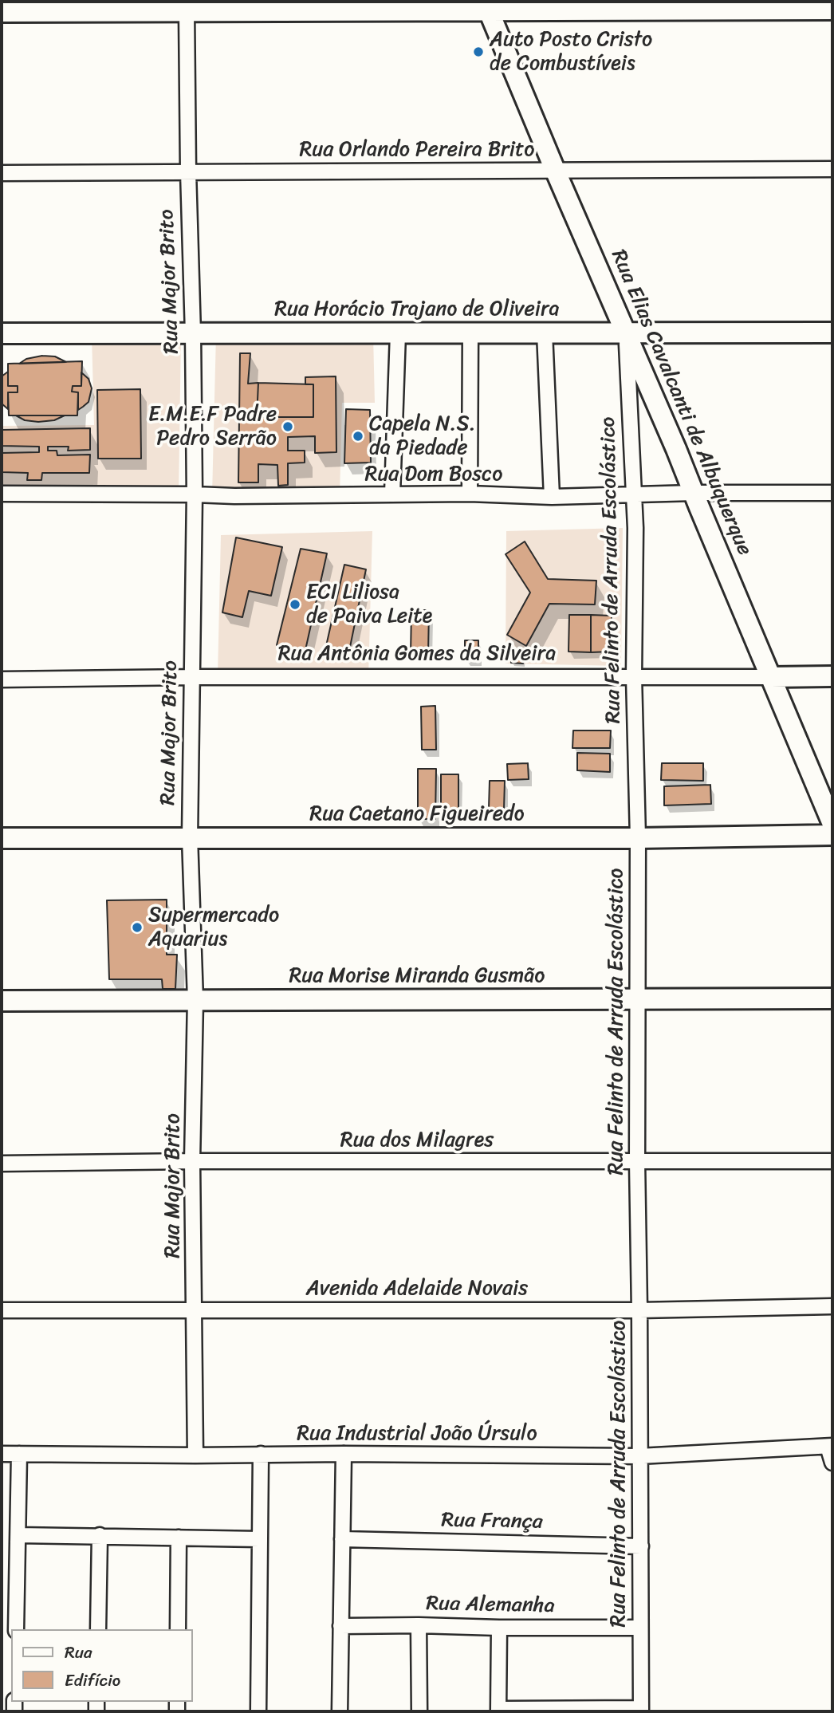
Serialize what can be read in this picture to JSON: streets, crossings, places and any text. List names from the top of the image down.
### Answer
{
  "streets": {
    "street": [
      "Rua Orlando Pereira Brito",
      "Rua Major Brito",
      "Rua Horácio Trajano de Oliveira",
      "Rua Elias Cavalcanti de Albuquerque",
      "Rua Dom Bosco",
      "Rua Felinto de Arruda Escolástico",
      "Rua Antônia Gomes da Silveira",
      "Rua Caetano Figueiredo",
      "Rua Morise Miranda Gusmão",
      "Rua dos Milagres",
      "Avenida Adelaide Novais",
      "Rua Industrial João Úrsulo",
      "Rua França",
      "Rua Alemanha"
    ]
  },
  "crossings": [
    ["Rua Orlando Pereira Brito", "Rua Major Brito"],
    ["Rua Orlando Pereira Brito", "Rua Elias Cavalcanti de Albuquerque"],
    ["Rua Major Brito", "Rua Horácio Trajano de Oliveira"],
    ["Rua Major Brito", "Rua Dom Bosco"],
    ["Rua Major Brito", "Rua Antônia Gomes da Silveira"],
    ["Rua Major Brito", "Rua Caetano Figueiredo"],
    ["Rua Major Brito", "Rua Morise Miranda Gusmão"],
    ["Rua Major Brito", "Rua dos Milagres"],
    ["Rua Major Brito", "Avenida Adelaide Novais"],
    ["Rua Major Brito", "Rua Industrial João Úrsulo"],
    ["Rua Horácio Trajano de Oliveira", "Rua Elias Cavalcanti de Albuquerque"],
    ["Rua Horácio Trajano de Oliveira", "Rua Felinto de Arruda Escolástico"],
    ["Rua Elias Cavalcanti de Albuquerque", "Rua Dom Bosco"],
    ["Rua Elias Cavalcanti de Albuquerque", "Rua Felinto de Arruda Escolástico"],
    ["Rua Elias Cavalcanti de Albuquerque", "Rua Antônia Gomes da Silveira"],
    ["Rua Dom Bosco", "Rua Felinto de Arruda Escolástico"],
    ["Rua Felinto de Arruda Escolástico", "Rua Antônia Gomes da Silveira"],
    ["Rua Felinto de Arruda Escolástico", "Rua Caetano Figueiredo"],
    ["Rua Felinto de Arruda Escolástico", "Rua Morise Miranda Gusmão"],
    ["Rua Felinto de Arruda Escolástico", "Rua dos Milagres"],
    ["Rua Felinto de Arruda Escolástico", "Avenida Adelaide Novais"],
    ["Rua Felinto de Arruda Escolástico", "Rua Industrial João Úrsulo"],
    ["Rua Felinto de Arruda Escolástico", "Rua França"],
    ["Rua Felinto de Arruda Escolástico", "Rua Alemanha"]
  ],
  "places": [
    "Auto Posto Cristo de Combustíveis",
    "E.M.E.F Padre Pedro Serrão",
    "Capela N.S. da Piedade",
    "ECI Liliosa de Paiva Leite",
    "Supermercado Aquarius"
  ],
  "legend": ["Rua", "Edifício"]
}
